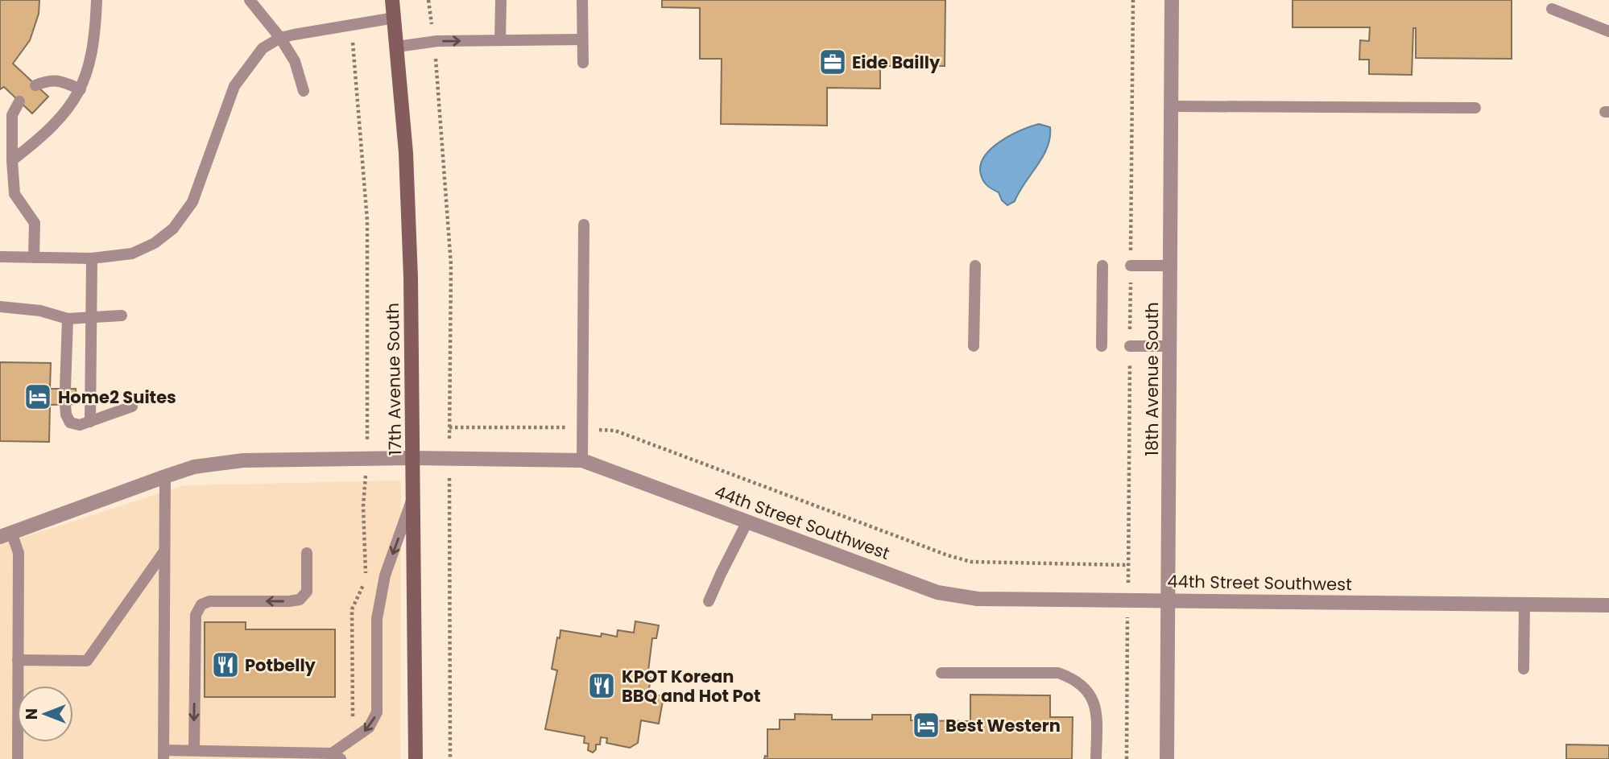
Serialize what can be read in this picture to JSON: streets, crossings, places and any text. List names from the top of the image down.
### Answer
{
  "streets": {
    "main road": ["17th Avenue South"],
    "street": ["18th Avenue South", "44th Street Southwest"]
  },
  "crossings": [
    ["17th Avenue South", "44th Street Southwest"],
    ["18th Avenue South", "44th Street Southwest"]
  ],
  "places": {
    "office": ["Eide Bailly"],
    "hotel": ["Home2 Suites", "Best Western"],
    "restaurant": ["Potbelly", "KPOT Korean BBQ and Hot Pot"]
  },
  "north": "left"
}
